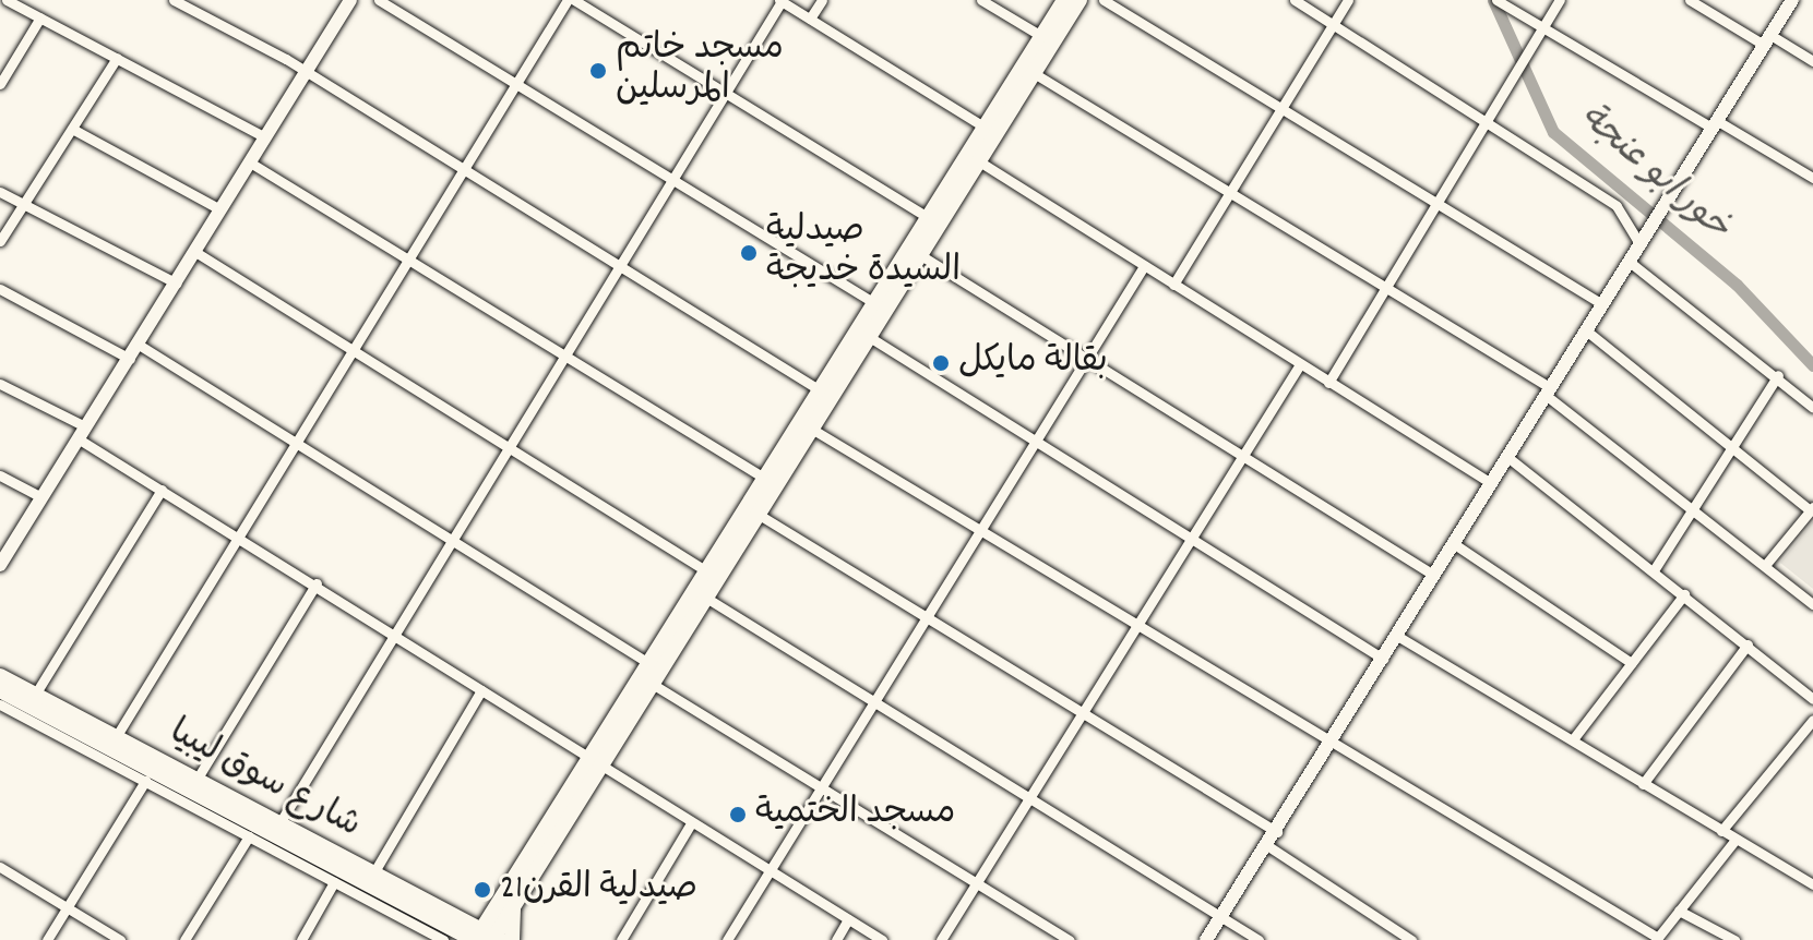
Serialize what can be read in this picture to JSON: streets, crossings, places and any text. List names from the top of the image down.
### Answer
{
  "streets": {
    "main road": ["شارع سوق ليبيا"]
  },
  "water": ["خور ابو عنجة"],
  "places": [
    "مسجد خاتم المرسلين",
    "صيدلية السيدة خديجة",
    "بقالة مايكل",
    "مسجد الختمية",
    "صيدلية القرن21"
  ]
}
